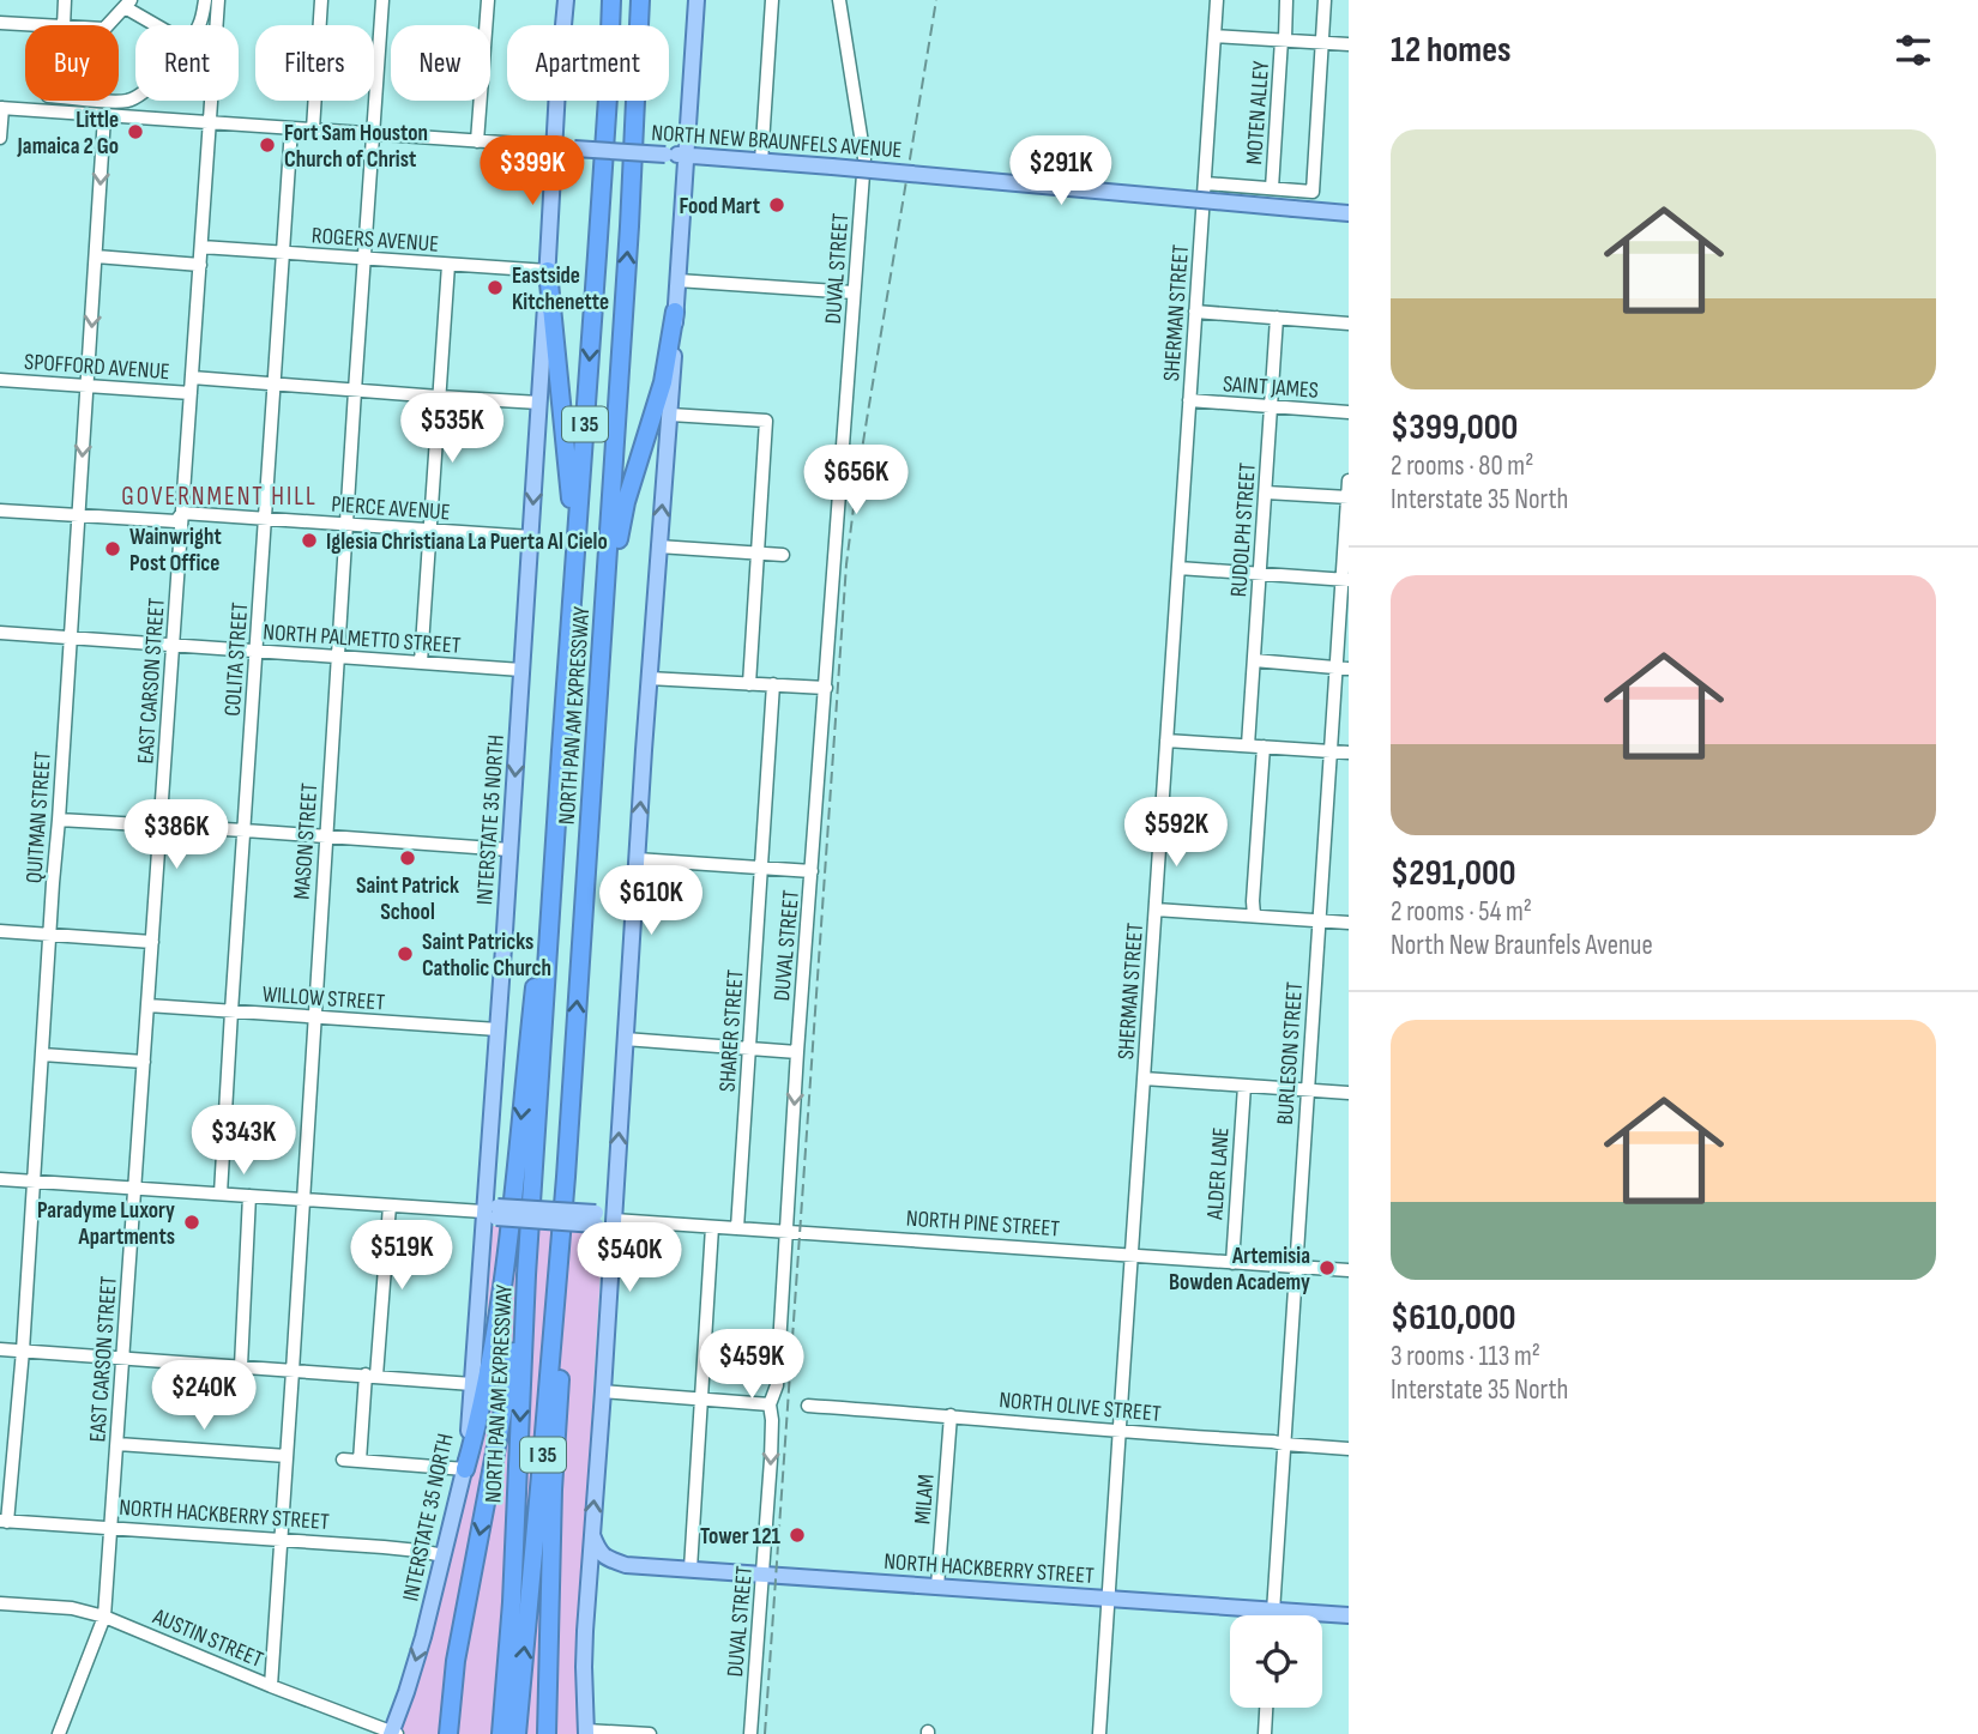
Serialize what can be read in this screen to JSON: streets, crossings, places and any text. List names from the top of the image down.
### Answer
{
  "streets": {
    "highway": ["I 35", "NORTH PAN AM EXPRESSWAY"],
    "main road": [
      "NORTH NEW BRAUNFELS AVENUE",
      "INTERSTATE 35 NORTH",
      "NORTH PINE STREET",
      "NORTH HACKBERRY STREET"
    ],
    "street": [
      "MOTEN ALLEY",
      "ROGERS AVENUE",
      "DUVAL STREET",
      "SHERMAN STREET",
      "SPOFFORD AVENUE",
      "SAINT JAMES",
      "PIERCE AVENUE",
      "RUDOLPH STREET",
      "NORTH PALMETTO STREET",
      "COLITA STREET",
      "EAST CARSON STREET",
      "QUITMAN STREET",
      "MASON STREET",
      "WILLOW STREET",
      "SHARER STREET",
      "BURLESON STREET",
      "ALDER LANE",
      "NORTH OLIVE STREET",
      "MILAM",
      "AUSTIN STREET"
    ]
  },
  "crossings": [
    ["NORTH NEW BRAUNFELS AVENUE", "COLITA STREET"],
    ["NORTH NEW BRAUNFELS AVENUE", "EAST CARSON STREET"],
    ["NORTH NEW BRAUNFELS AVENUE", "QUITMAN STREET"],
    ["NORTH NEW BRAUNFELS AVENUE", "INTERSTATE 35 NORTH"],
    ["NORTH NEW BRAUNFELS AVENUE", "MASON STREET"],
    ["ROGERS AVENUE", "COLITA STREET"],
    ["ROGERS AVENUE", "EAST CARSON STREET"],
    ["ROGERS AVENUE", "INTERSTATE 35 NORTH"],
    ["ROGERS AVENUE", "MASON STREET"],
    ["DUVAL STREET", "NORTH PINE STREET"],
    ["DUVAL STREET", "NORTH HACKBERRY STREET"],
    ["SHERMAN STREET", "SAINT JAMES"],
    ["SHERMAN STREET", "NORTH PINE STREET"],
    ["SHERMAN STREET", "NORTH OLIVE STREET"],
    ["SHERMAN STREET", "NORTH HACKBERRY STREET"],
    ["SPOFFORD AVENUE", "COLITA STREET"],
    ["SPOFFORD AVENUE", "EAST CARSON STREET"],
    ["SPOFFORD AVENUE", "QUITMAN STREET"],
    ["SPOFFORD AVENUE", "INTERSTATE 35 NORTH"],
    ["SPOFFORD AVENUE", "MASON STREET"],
    ["SAINT JAMES", "RUDOLPH STREET"],
    ["PIERCE AVENUE", "COLITA STREET"],
    ["PIERCE AVENUE", "EAST CARSON STREET"],
    ["PIERCE AVENUE", "QUITMAN STREET"],
    ["PIERCE AVENUE", "INTERSTATE 35 NORTH"],
    ["PIERCE AVENUE", "MASON STREET"],
    ["NORTH PALMETTO STREET", "COLITA STREET"],
    ["NORTH PALMETTO STREET", "EAST CARSON STREET"],
    ["NORTH PALMETTO STREET", "QUITMAN STREET"],
    ["NORTH PALMETTO STREET", "INTERSTATE 35 NORTH"],
    ["NORTH PALMETTO STREET", "MASON STREET"],
    ["COLITA STREET", "WILLOW STREET"],
    ["COLITA STREET", "NORTH PINE STREET"],
    ["EAST CARSON STREET", "WILLOW STREET"],
    ["EAST CARSON STREET", "NORTH PINE STREET"],
    ["EAST CARSON STREET", "NORTH HACKBERRY STREET"],
    ["EAST CARSON STREET", "AUSTIN STREET"],
    ["QUITMAN STREET", "NORTH PINE STREET"],
    ["QUITMAN STREET", "NORTH HACKBERRY STREET"],
    ["INTERSTATE 35 NORTH", "WILLOW STREET"],
    ["INTERSTATE 35 NORTH", "NORTH PINE STREET"],
    ["INTERSTATE 35 NORTH", "NORTH HACKBERRY STREET"],
    ["INTERSTATE 35 NORTH", "AUSTIN STREET"],
    ["MASON STREET", "WILLOW STREET"],
    ["MASON STREET", "NORTH PINE STREET"],
    ["MASON STREET", "NORTH HACKBERRY STREET"],
    ["MASON STREET", "AUSTIN STREET"],
    ["SHARER STREET", "NORTH PINE STREET"],
    ["BURLESON STREET", "NORTH PINE STREET"],
    ["BURLESON STREET", "NORTH OLIVE STREET"],
    ["BURLESON STREET", "NORTH HACKBERRY STREET"],
    ["ALDER LANE", "NORTH PINE STREET"],
    ["NORTH OLIVE STREET", "MILAM"],
    ["MILAM", "NORTH HACKBERRY STREET"]
  ],
  "districts": ["GOVERNMENT HILL"],
  "places": [
    "Little Jamaica 2 Go",
    "Fort Sam Houston Church of Christ",
    "Food Mart",
    "Eastside Kitchenette",
    "Iglesia Christiana La Puerta Al Cielo",
    "Wainwright Post Office",
    "Saint Patrick School",
    "Saint Patricks Catholic Church",
    "Paradyme Luxory Apartments",
    "Artemisia Bowden Academy",
    "Tower 121"
  ],
  "page": {
    "heading": "12 homes",
    "chip": [
      "Buy",
      "Rent",
      "Filters",
      "New",
      "Apartment"
    ],
    "list": [
      {
        "name": "$399,000",
        "note": "2 rooms · 80 m² · Interstate 35 North"
      },
      {
        "name": "$291,000",
        "note": "2 rooms · 54 m² · North New Braunfels Avenue"
      },
      {
        "name": "$610,000",
        "note": "3 rooms · 113 m² · Interstate 35 North"
      }
    ],
    "price": [
      "$399K",
      "$291K",
      "$535K",
      "$656K",
      "$592K",
      "$386K",
      "$610K",
      "$343K",
      "$519K",
      "$540K",
      "$459K",
      "$240K"
    ]
  }
}
